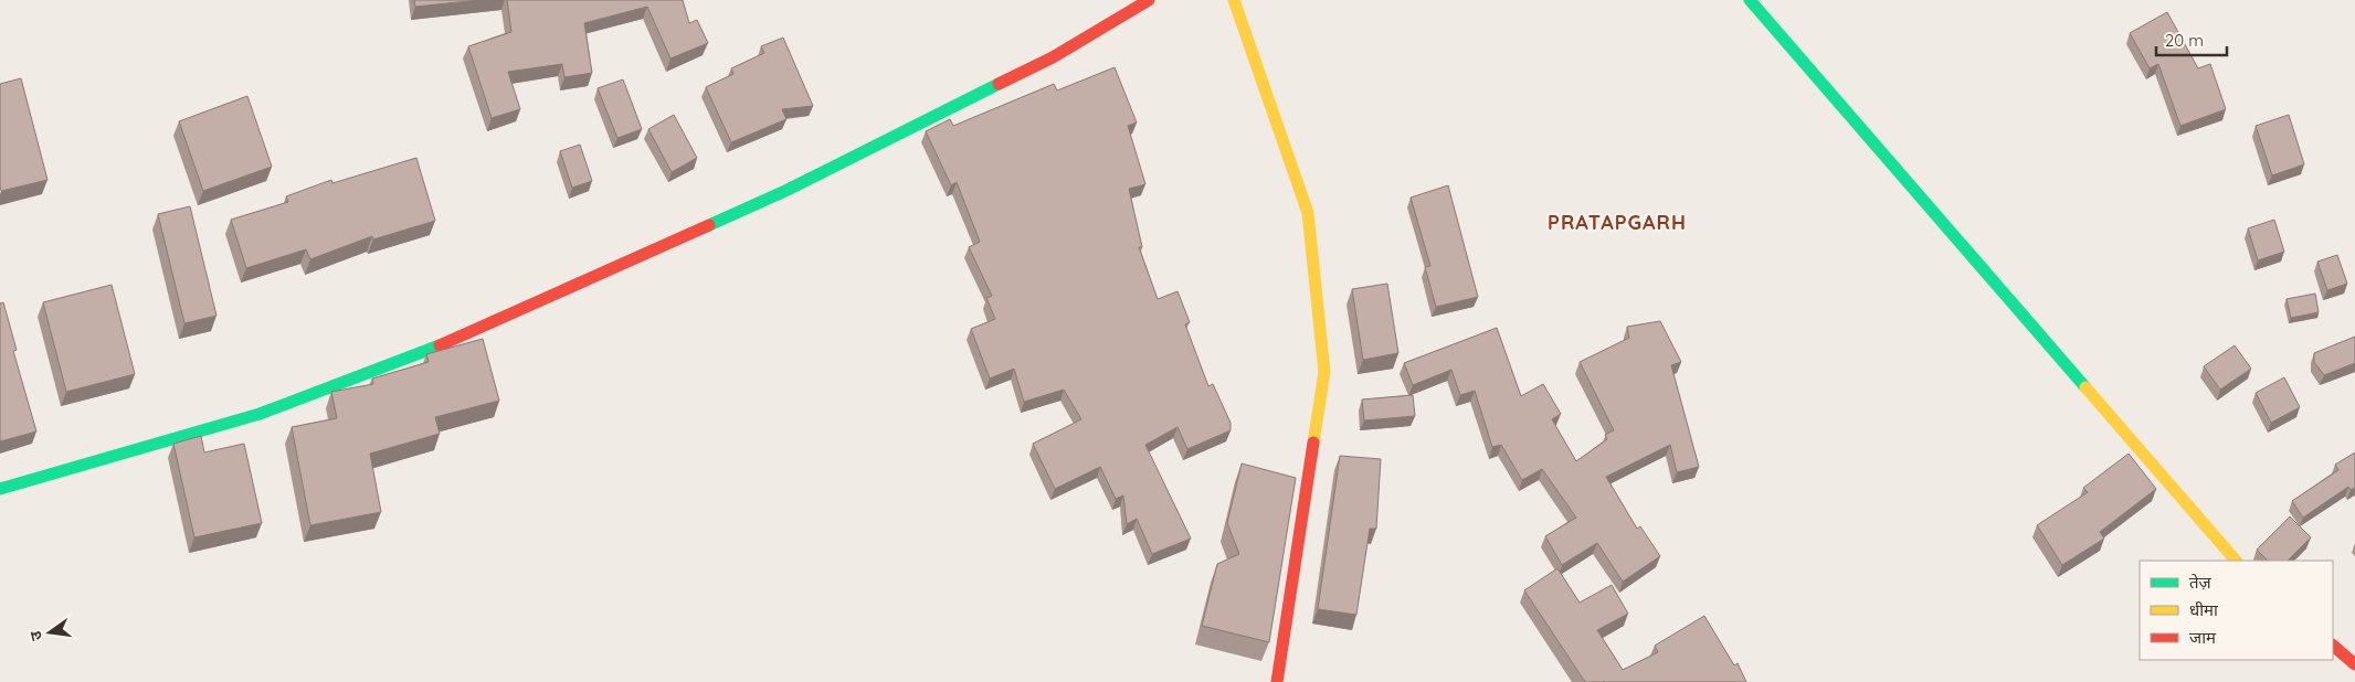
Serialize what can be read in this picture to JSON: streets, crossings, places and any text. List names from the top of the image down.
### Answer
{
  "districts": ["PRATAPGARH"],
  "legend": ["तेज़", "धीमा", "जाम"],
  "scale_bar": "20 m",
  "north": "left"
}
